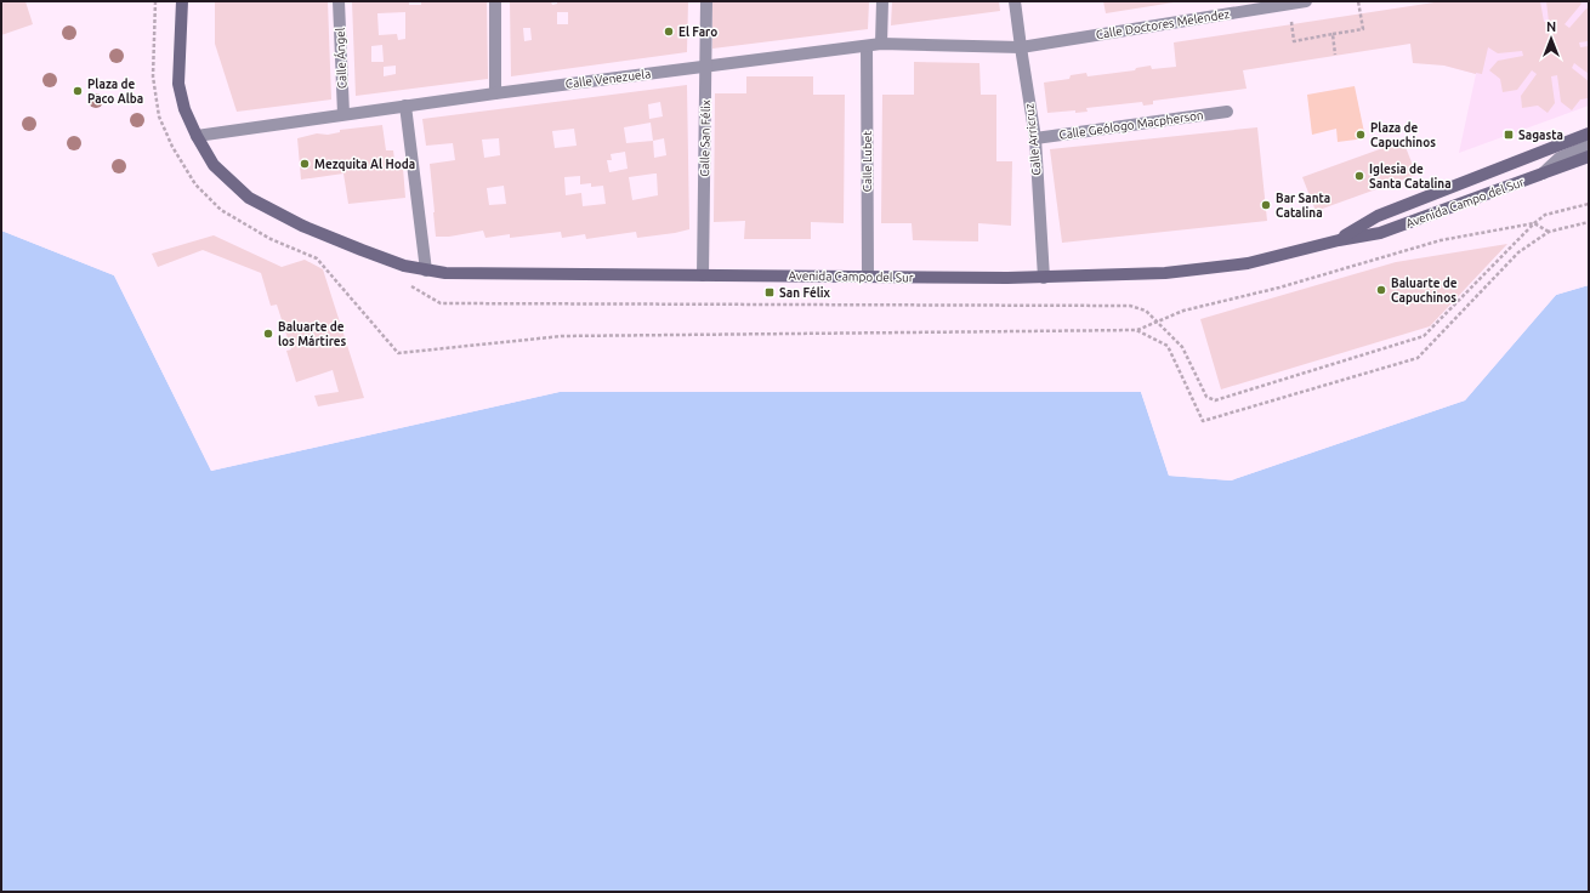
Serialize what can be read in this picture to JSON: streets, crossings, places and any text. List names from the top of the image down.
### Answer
{
  "streets": {
    "street": [
      "Calle Doctores Melendez",
      "Calle Ángel",
      "Calle Venezuela",
      "Calle Geólogo Macpherson",
      "Calle San Félix",
      "Calle Arricruz",
      "Calle Lubet",
      "Avenida Campo del Sur"
    ]
  },
  "crossings": [
    ["Calle Doctores Melendez", "Calle Venezuela"],
    ["Calle Doctores Melendez", "Calle Arricruz"],
    ["Calle Ángel", "Calle Venezuela"],
    ["Calle Venezuela", "Calle San Félix"],
    ["Calle Venezuela", "Calle Arricruz"],
    ["Calle Venezuela", "Calle Lubet"],
    ["Calle Venezuela", "Avenida Campo del Sur"],
    ["Calle Geólogo Macpherson", "Calle Arricruz"],
    ["Calle San Félix", "Avenida Campo del Sur"],
    ["Calle Arricruz", "Avenida Campo del Sur"],
    ["Calle Lubet", "Avenida Campo del Sur"]
  ],
  "places": {
    "other": [
      "El Faro",
      "Plaza de Paco Alba",
      "Plaza de Capuchinos",
      "Mezquita Al Hoda",
      "Iglesia de Santa Catalina",
      "Bar Santa Catalina",
      "Baluarte de Capuchinos",
      "Baluarte de los Mártires"
    ],
    "transit": ["Sagasta", "San Félix"]
  },
  "north": "top"
}
